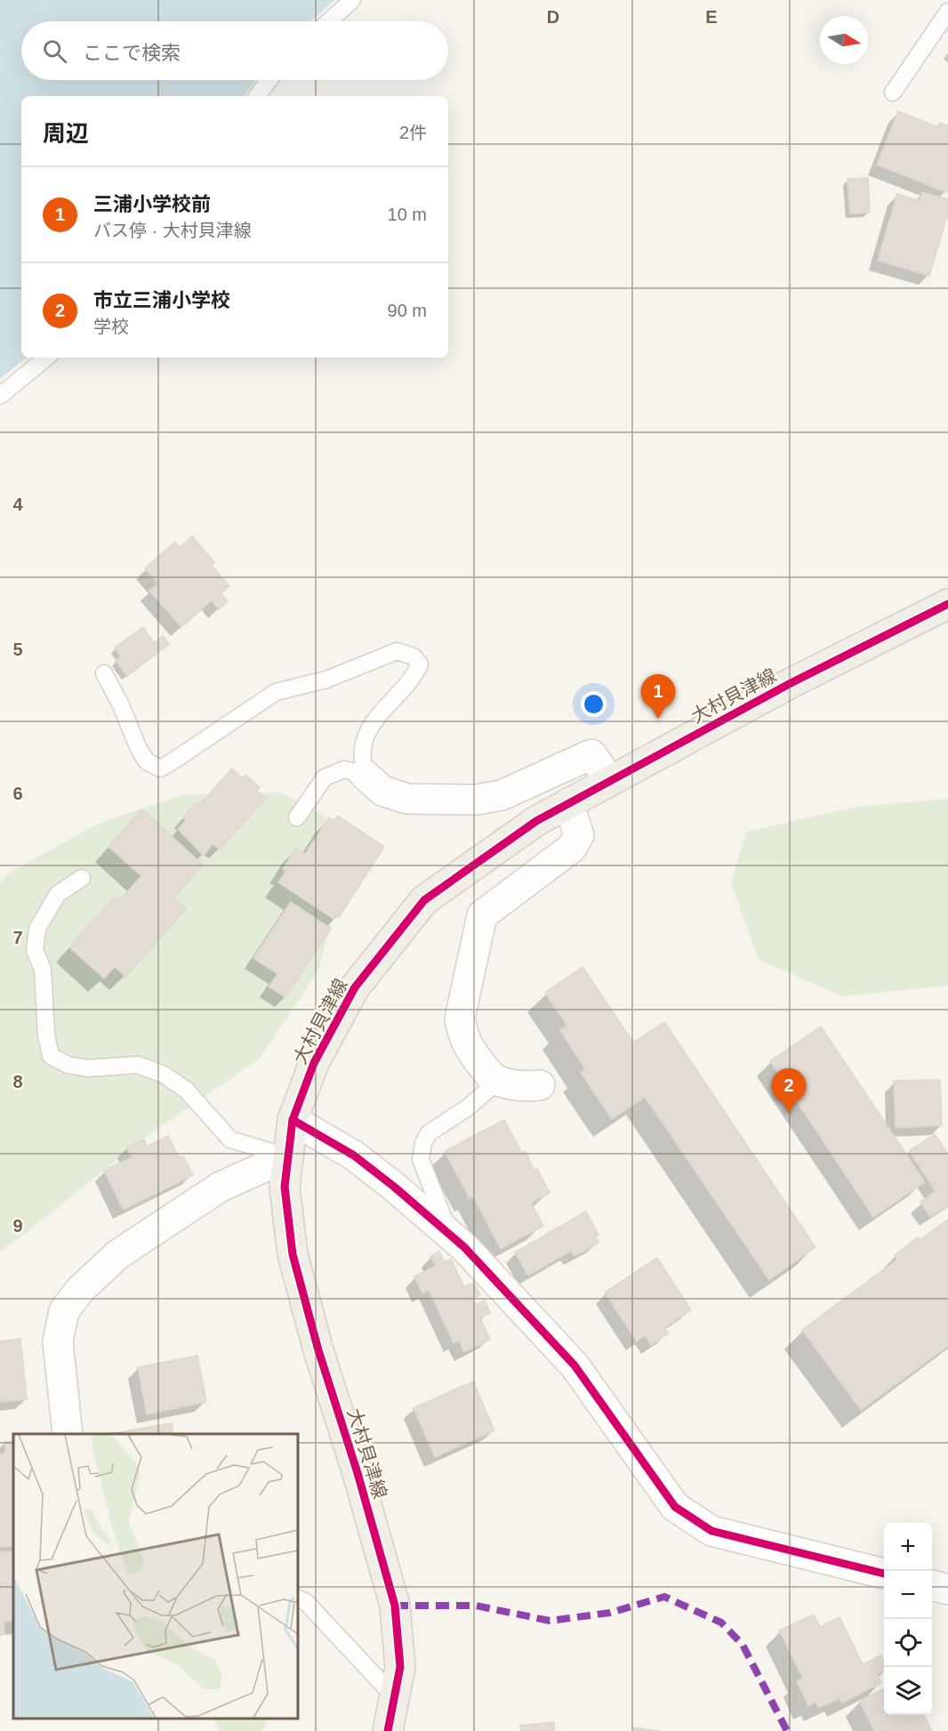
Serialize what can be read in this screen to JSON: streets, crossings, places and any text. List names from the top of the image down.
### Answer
{
  "streets": {
    "main road": ["大村貝津線"]
  },
  "north": "right",
  "page": {
    "search": "ここで検索",
    "heading": ["周辺", "2件"],
    "list": [
      {
        "mark": "1",
        "name": "三浦小学校前",
        "note": "バス停 · 大村貝津線",
        "value": "10 m"
      },
      {
        "mark": "2",
        "name": "市立三浦小学校",
        "note": "学校",
        "value": "90 m"
      }
    ],
    "pins": ["1", "2"],
    "map_buttons": ["+", "−"]
  },
  "grid": {
    "columns": ["D", "E"],
    "rows": [
      "4",
      "5",
      "6",
      "7",
      "8",
      "9"
    ]
  }
}
